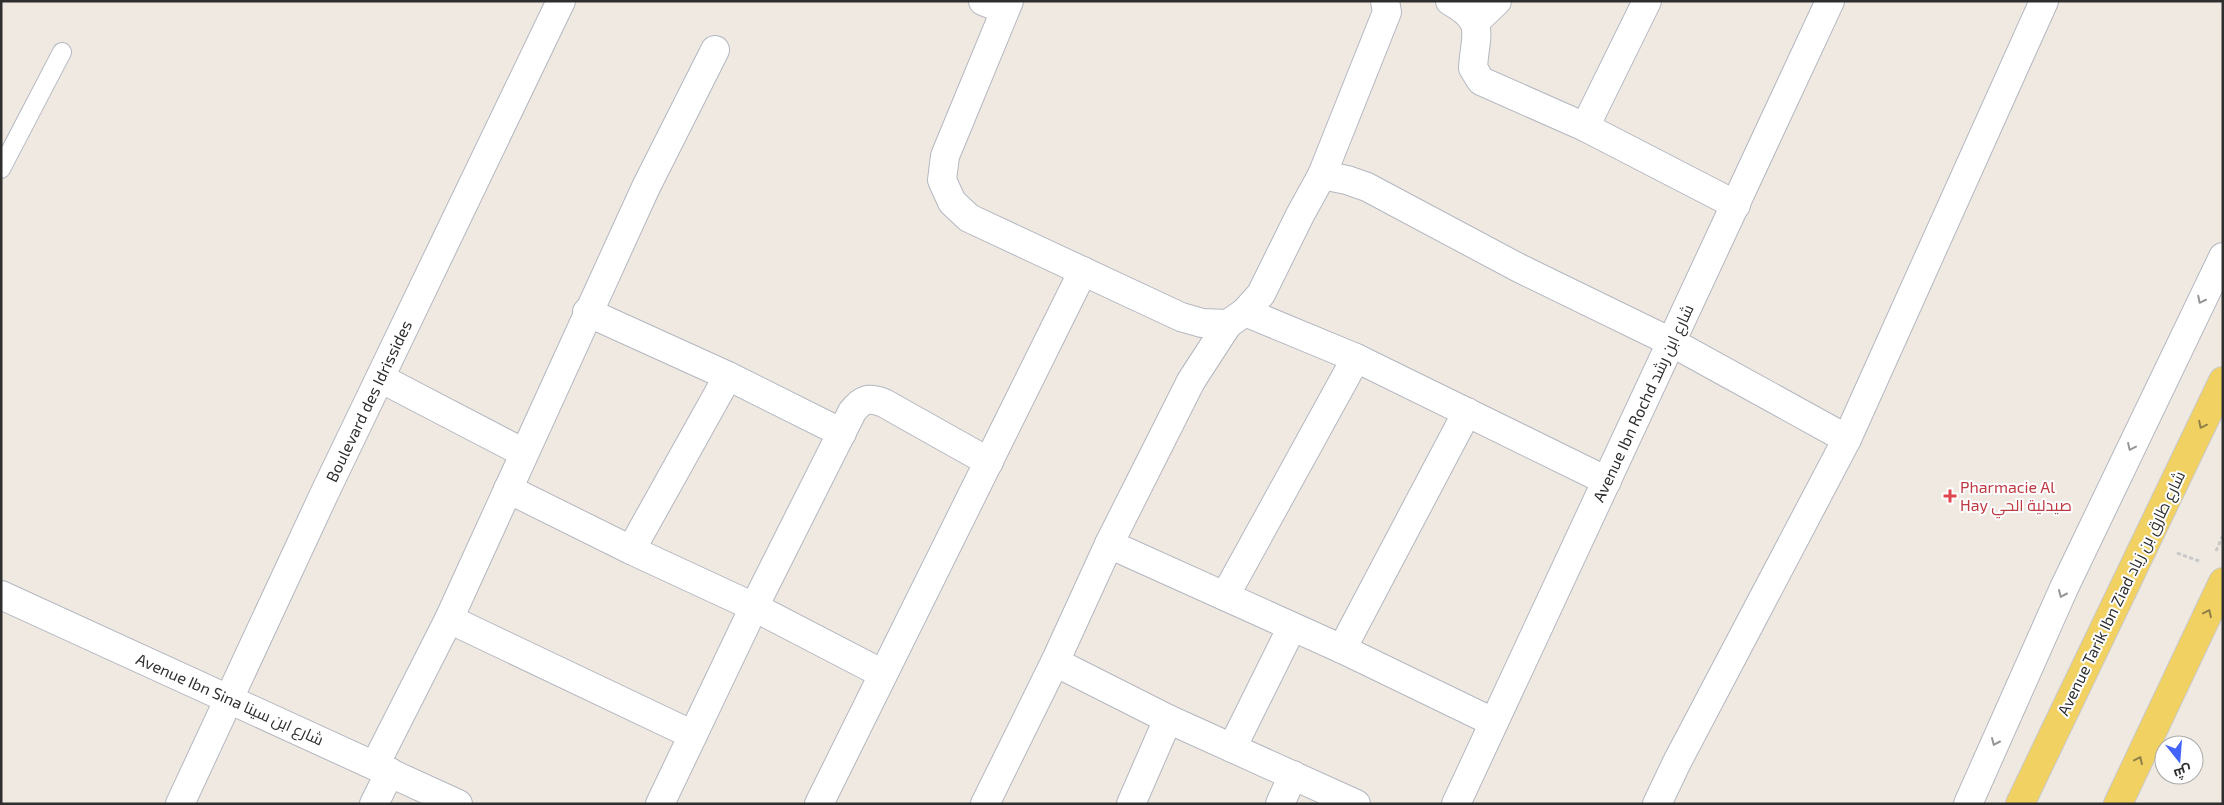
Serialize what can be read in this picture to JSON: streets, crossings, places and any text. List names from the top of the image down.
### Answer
{
  "streets": {
    "main road": ["Avenue Tarik Ibn Ziad شارع طارق بن زياد"],
    "street": ["Boulevard des Idrissides", "Avenue Ibn Rochd شارع ابن رشد", "Avenue Ibn Sina شارع ابن سينا"]
  },
  "crossings": [
    ["Boulevard des Idrissides", "Avenue Ibn Sina شارع ابن سينا"]
  ],
  "places": {
    "health": ["Pharmacie Al Hay صيدلية الحي"]
  },
  "north": "bottom"
}
